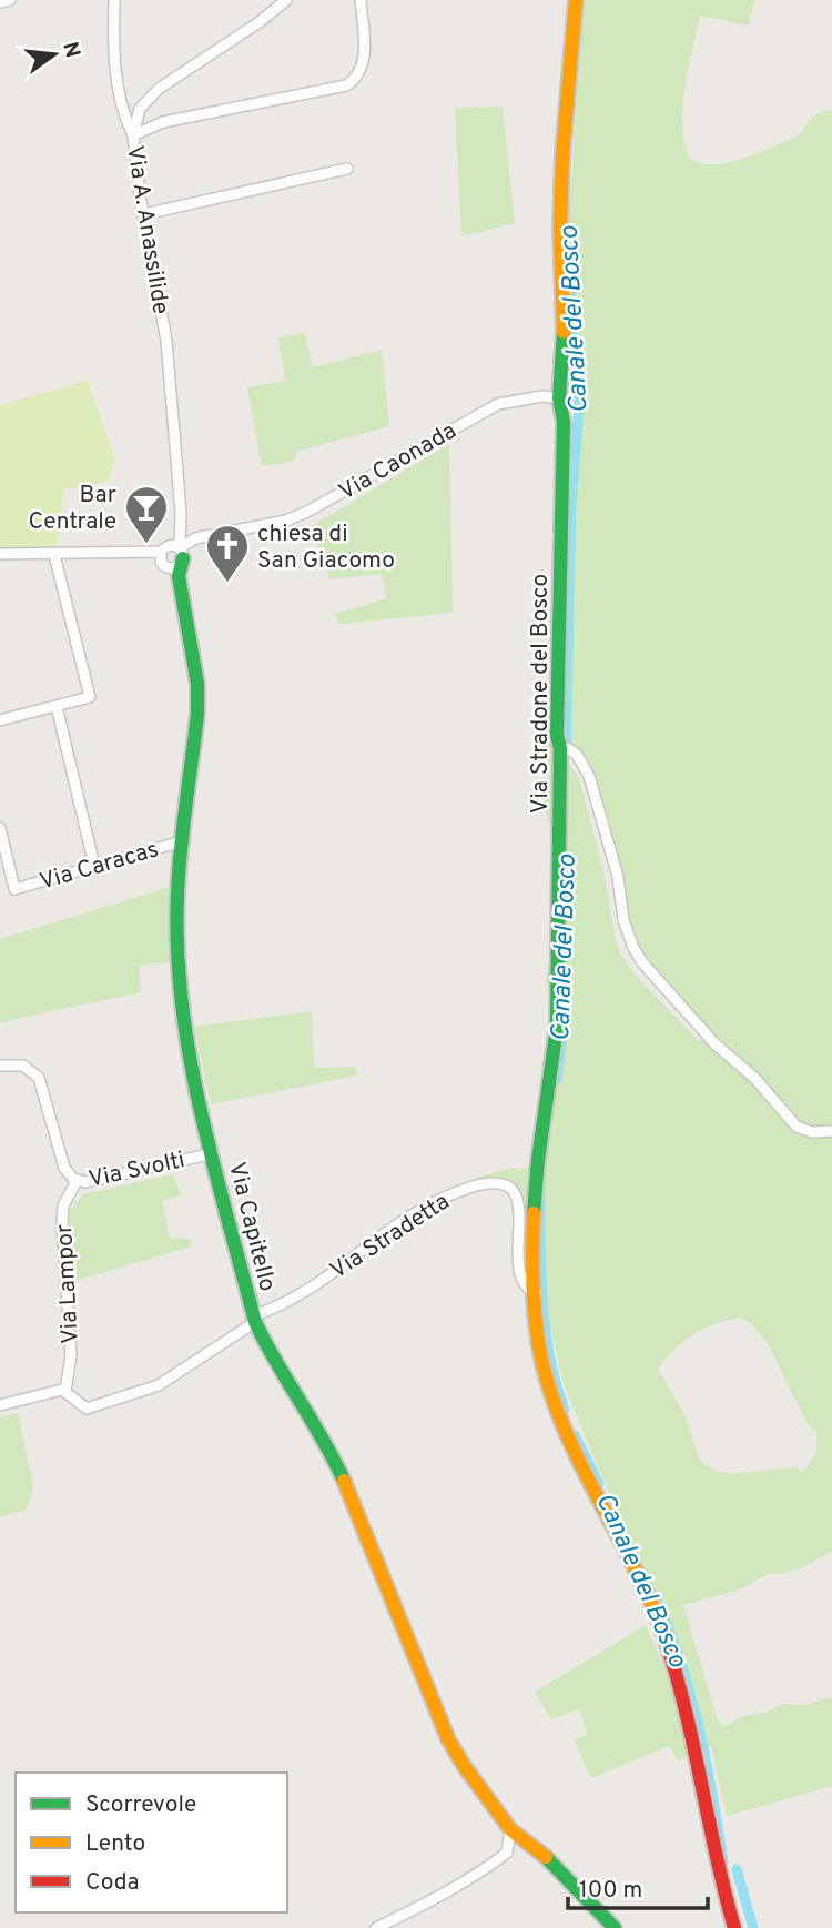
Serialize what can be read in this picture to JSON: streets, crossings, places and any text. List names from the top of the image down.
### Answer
{
  "streets": {
    "street": [
      "Via A. Anassilide",
      "Via Caonada",
      "Via Stradone del Bosco",
      "Via Caracas",
      "Via Svolti",
      "Via Capitello",
      "Via Stradetta",
      "Via Lampor"
    ]
  },
  "crossings": [
    ["Via A. Anassilide", "Via Caonada"],
    ["Via A. Anassilide", "Via Capitello"],
    ["Via Caonada", "Via Stradone del Bosco"],
    ["Via Caonada", "Via Capitello"],
    ["Via Stradone del Bosco", "Via Stradetta"],
    ["Via Caracas", "Via Capitello"],
    ["Via Svolti", "Via Capitello"],
    ["Via Svolti", "Via Lampor"],
    ["Via Capitello", "Via Stradetta"],
    ["Via Stradetta", "Via Lampor"]
  ],
  "water": ["Canale del Bosco"],
  "places": {
    "bar": ["Bar Centrale"],
    "church": ["chiesa di San Giacomo"]
  },
  "legend": ["Scorrevole", "Lento", "Coda"],
  "scale_bar": "100 m",
  "north": "right"
}
